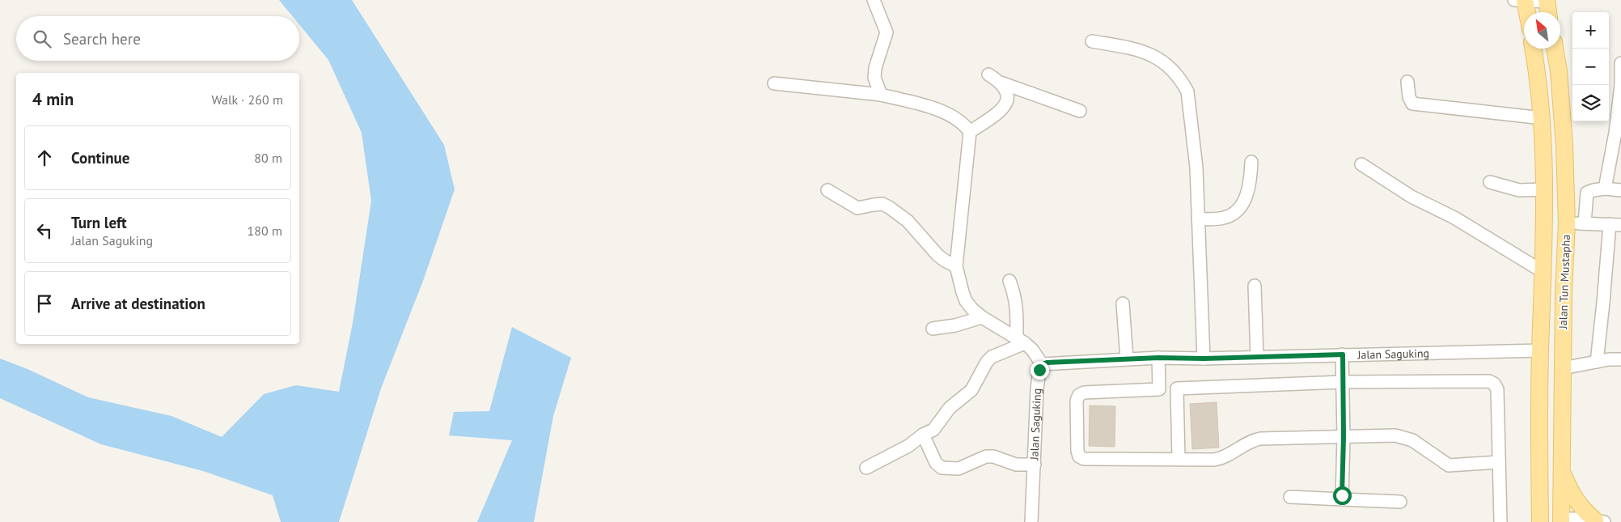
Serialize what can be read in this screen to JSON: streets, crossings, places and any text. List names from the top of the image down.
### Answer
{
  "streets": {
    "main road": ["Jalan Tun Mustapha"],
    "street": ["Jalan Saguking"]
  },
  "north": "top left",
  "page": {
    "map_buttons": ["+", "−"],
    "search": "Search here",
    "heading": ["4 min", "Walk · 260 m"],
    "list": [
      ["Continue", "80 m"],
      ["Turn left", "Jalan Saguking", "180 m"],
      "Arrive at destination"
    ]
  }
}
